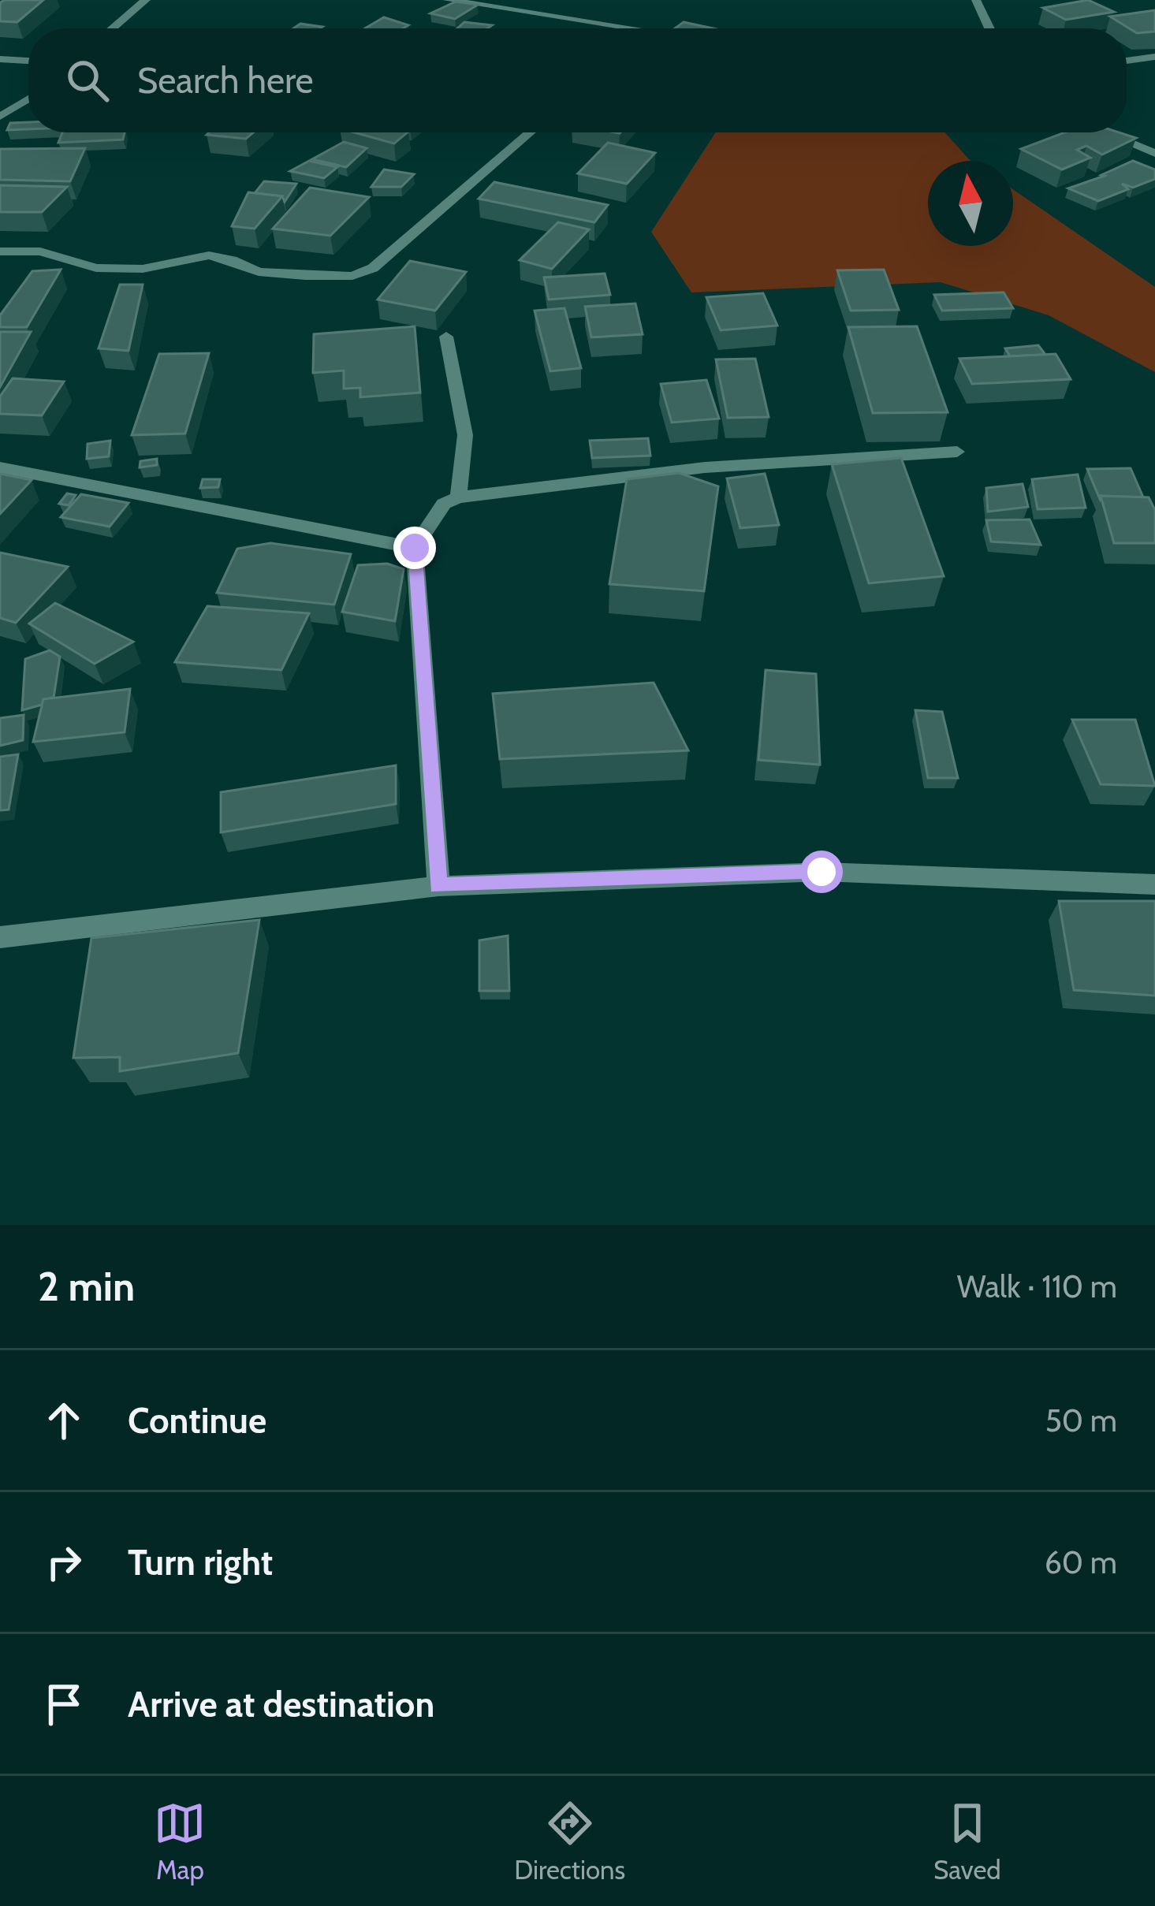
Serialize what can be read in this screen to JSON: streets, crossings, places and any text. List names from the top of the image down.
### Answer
{
  "north": "top",
  "page": {
    "search": "Search here",
    "heading": ["2 min", "Walk · 110 m"],
    "list": [
      ["Continue", "50 m"],
      ["Turn right", "60 m"],
      "Arrive at destination"
    ],
    "nav": ["Map", "Directions", "Saved"]
  }
}
